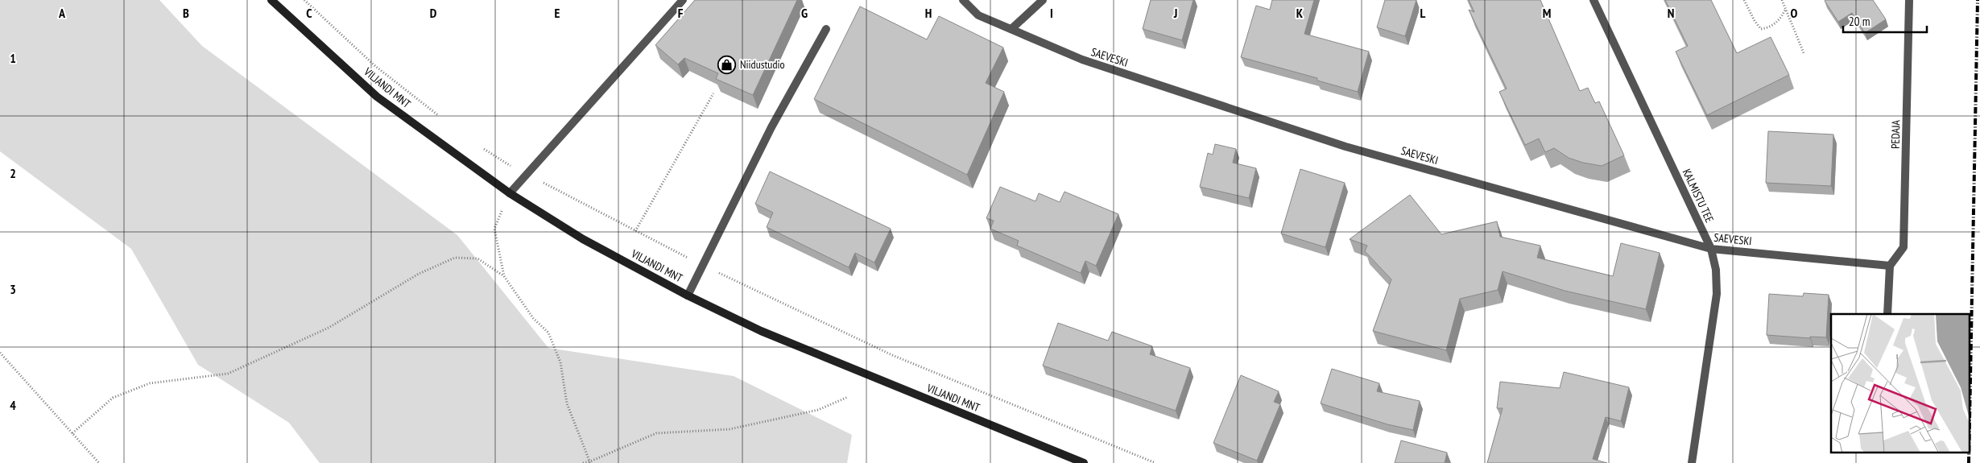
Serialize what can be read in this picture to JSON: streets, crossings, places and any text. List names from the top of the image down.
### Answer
{
  "streets": {
    "main road": ["VILJANDI MNT"],
    "street": ["SAEVESKI", "PEDAJA", "KALMISTU TEE"]
  },
  "crossings": [
    ["SAEVESKI", "PEDAJA"],
    ["SAEVESKI", "KALMISTU TEE"]
  ],
  "places": {
    "shop": ["Niidustudio"]
  },
  "scale_bar": "20 m",
  "grid": {
    "columns": [
      "A",
      "B",
      "C",
      "D",
      "E",
      "F",
      "G",
      "H",
      "I",
      "J",
      "K",
      "L",
      "M",
      "N",
      "O"
    ],
    "rows": [
      "1",
      "2",
      "3",
      "4"
    ]
  }
}
